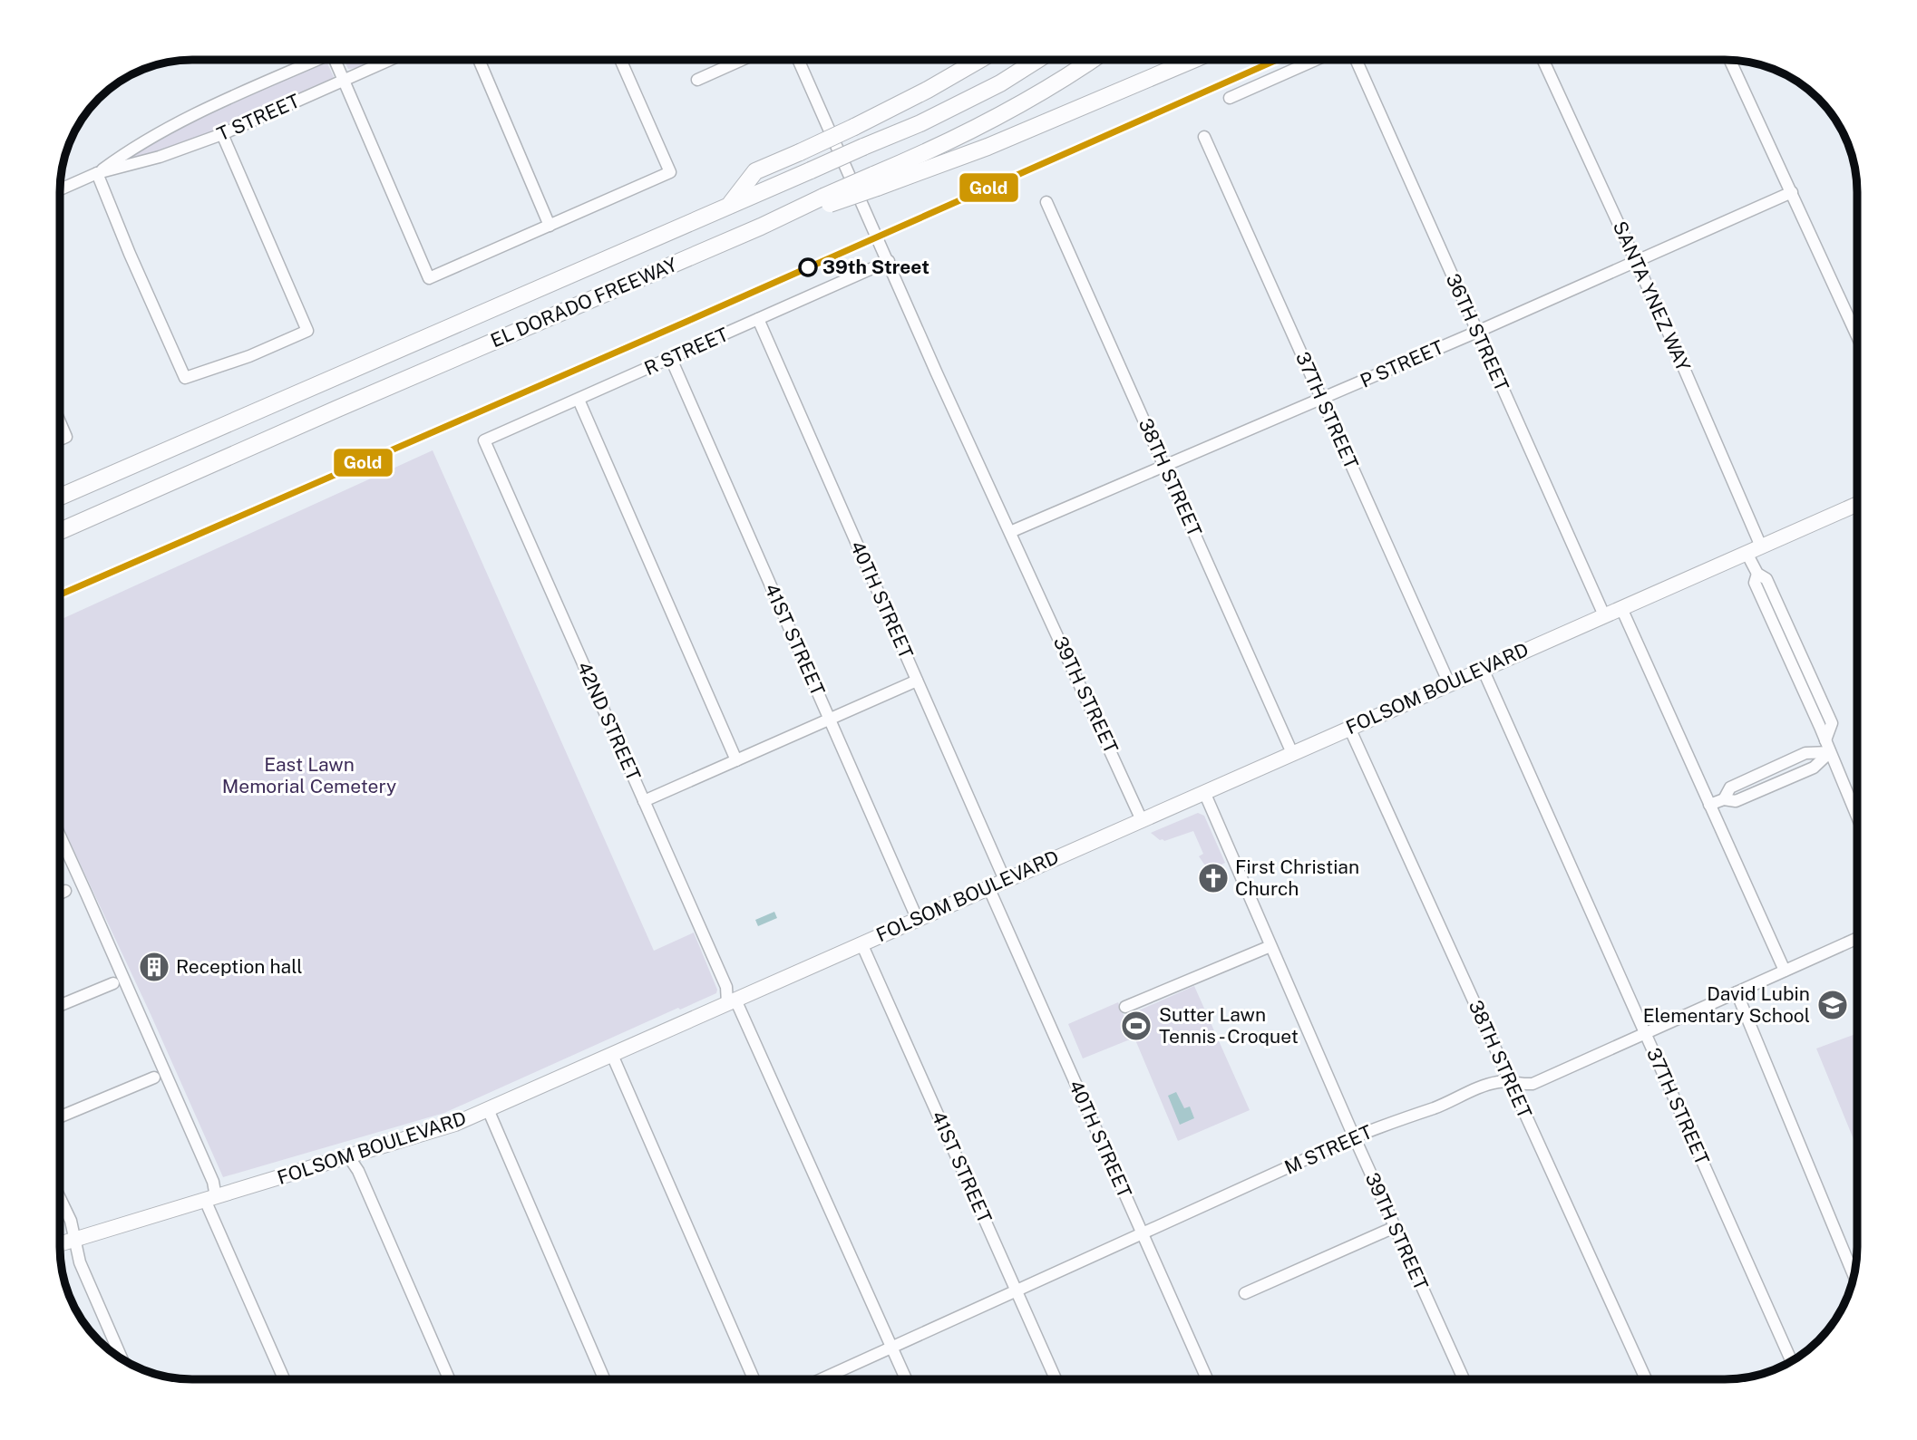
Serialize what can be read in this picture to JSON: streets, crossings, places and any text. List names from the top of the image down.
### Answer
{
  "streets": {
    "highway": ["EL DORADO FREEWAY"],
    "main road": ["FOLSOM BOULEVARD"],
    "street": [
      "T STREET",
      "SANTA YNEZ WAY",
      "36TH STREET",
      "R STREET",
      "P STREET",
      "37TH STREET",
      "38TH STREET",
      "40TH STREET",
      "41ST STREET",
      "39TH STREET",
      "42ND STREET",
      "M STREET"
    ]
  },
  "crossings": [
    ["SANTA YNEZ WAY", "P STREET"],
    ["SANTA YNEZ WAY", "FOLSOM BOULEVARD"],
    ["36TH STREET", "P STREET"],
    ["36TH STREET", "FOLSOM BOULEVARD"],
    ["R STREET", "40TH STREET"],
    ["R STREET", "41ST STREET"],
    ["R STREET", "39TH STREET"],
    ["R STREET", "42ND STREET"],
    ["P STREET", "37TH STREET"],
    ["P STREET", "38TH STREET"],
    ["P STREET", "39TH STREET"],
    ["37TH STREET", "FOLSOM BOULEVARD"],
    ["37TH STREET", "M STREET"],
    ["38TH STREET", "FOLSOM BOULEVARD"],
    ["38TH STREET", "M STREET"],
    ["40TH STREET", "FOLSOM BOULEVARD"],
    ["40TH STREET", "M STREET"],
    ["41ST STREET", "FOLSOM BOULEVARD"],
    ["41ST STREET", "M STREET"],
    ["FOLSOM BOULEVARD", "39TH STREET"],
    ["FOLSOM BOULEVARD", "42ND STREET"],
    ["39TH STREET", "M STREET"],
    ["42ND STREET", "M STREET"]
  ],
  "parks": ["East Lawn Memorial Cemetery"],
  "places": {
    "other": ["39th Street"],
    "church": ["First Christian Church"],
    "building": ["Reception hall"],
    "school or university": ["David Lubin Elementary School"],
    "sports": ["Sutter Lawn Tennis - Croquet"]
  },
  "lines": ["transit line Gold"]
}
